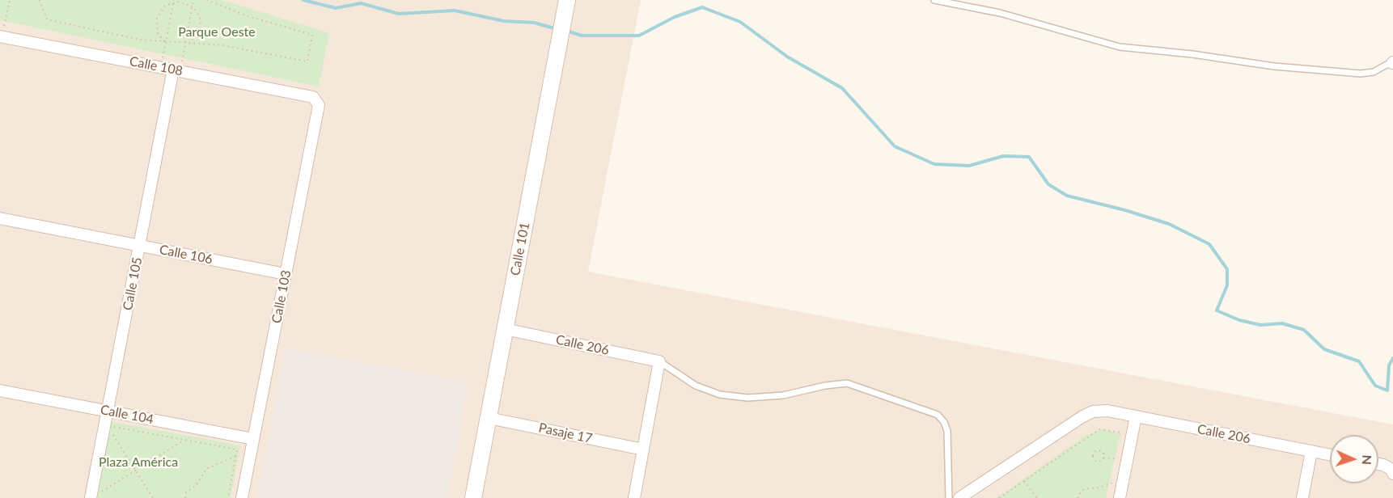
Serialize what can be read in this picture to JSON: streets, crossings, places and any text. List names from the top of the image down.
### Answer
{
  "streets": {
    "street": [
      "Calle 108",
      "Calle 101",
      "Calle 106",
      "Calle 105",
      "Calle 103",
      "Calle 206",
      "Calle 104",
      "Pasaje 17"
    ]
  },
  "crossings": [
    ["Calle 108", "Calle 105"],
    ["Calle 108", "Calle 103"],
    ["Calle 101", "Calle 206"],
    ["Calle 101", "Pasaje 17"],
    ["Calle 106", "Calle 105"],
    ["Calle 106", "Calle 103"],
    ["Calle 105", "Calle 104"],
    ["Calle 103", "Calle 104"]
  ],
  "parks": ["Parque Oeste", "Plaza América"],
  "north": "right"
}
